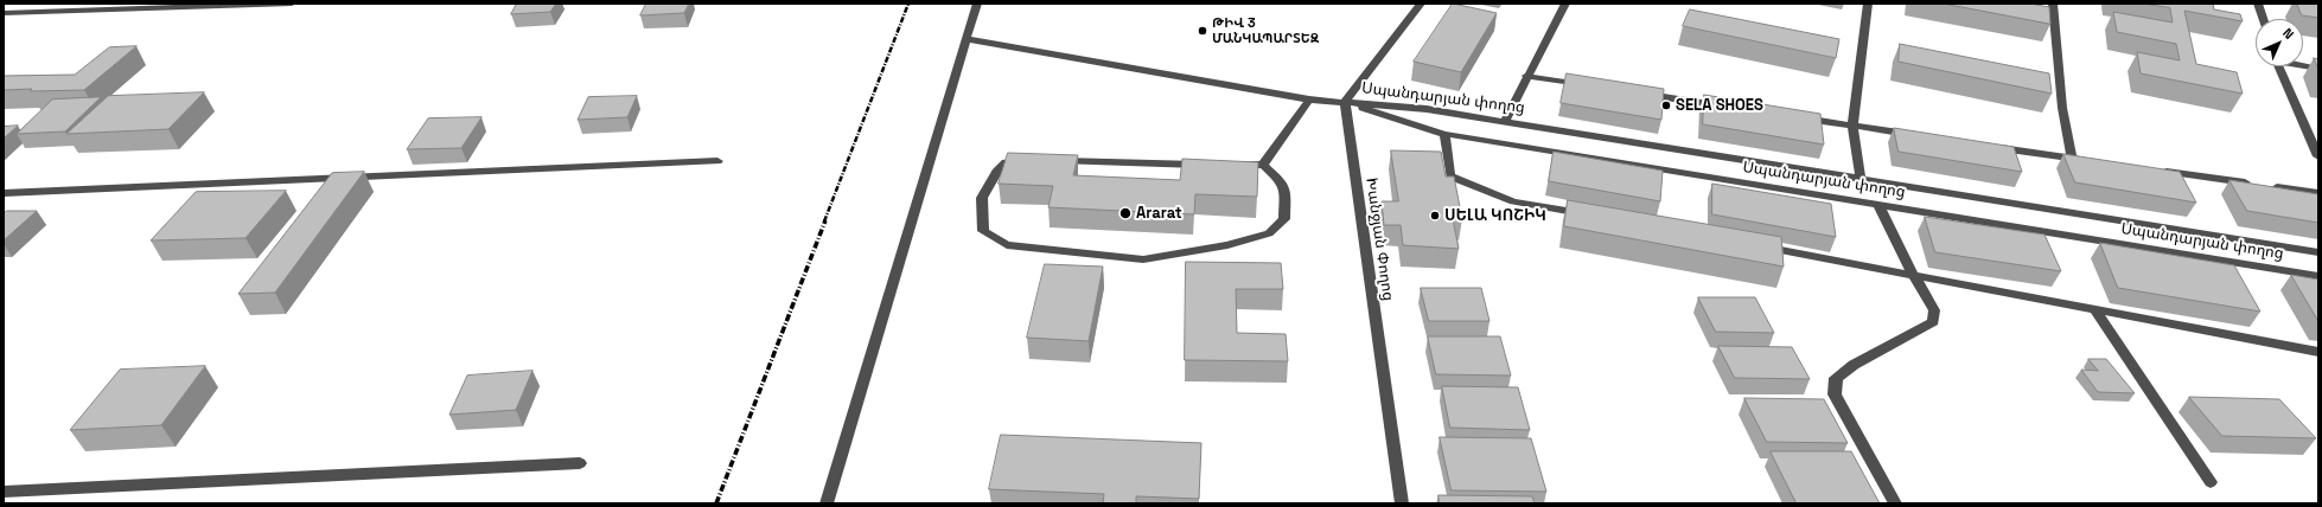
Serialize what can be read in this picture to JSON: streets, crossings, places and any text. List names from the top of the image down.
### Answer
{
  "streets": {
    "street": ["Սպանդարյան փողոց", "Խանջյան Փողոց"]
  },
  "crossings": [
    ["Սպանդարյան փողոց", "Խանջյան Փողոց"]
  ],
  "places": [
    "ԹԻՎ 3 ՄԱՆԿԱՊԱՐՏԵԶ",
    "SELA SHOES",
    "Ararat",
    "ՍԵԼԱ ԿՈՇԻԿ"
  ],
  "north": "top right"
}
